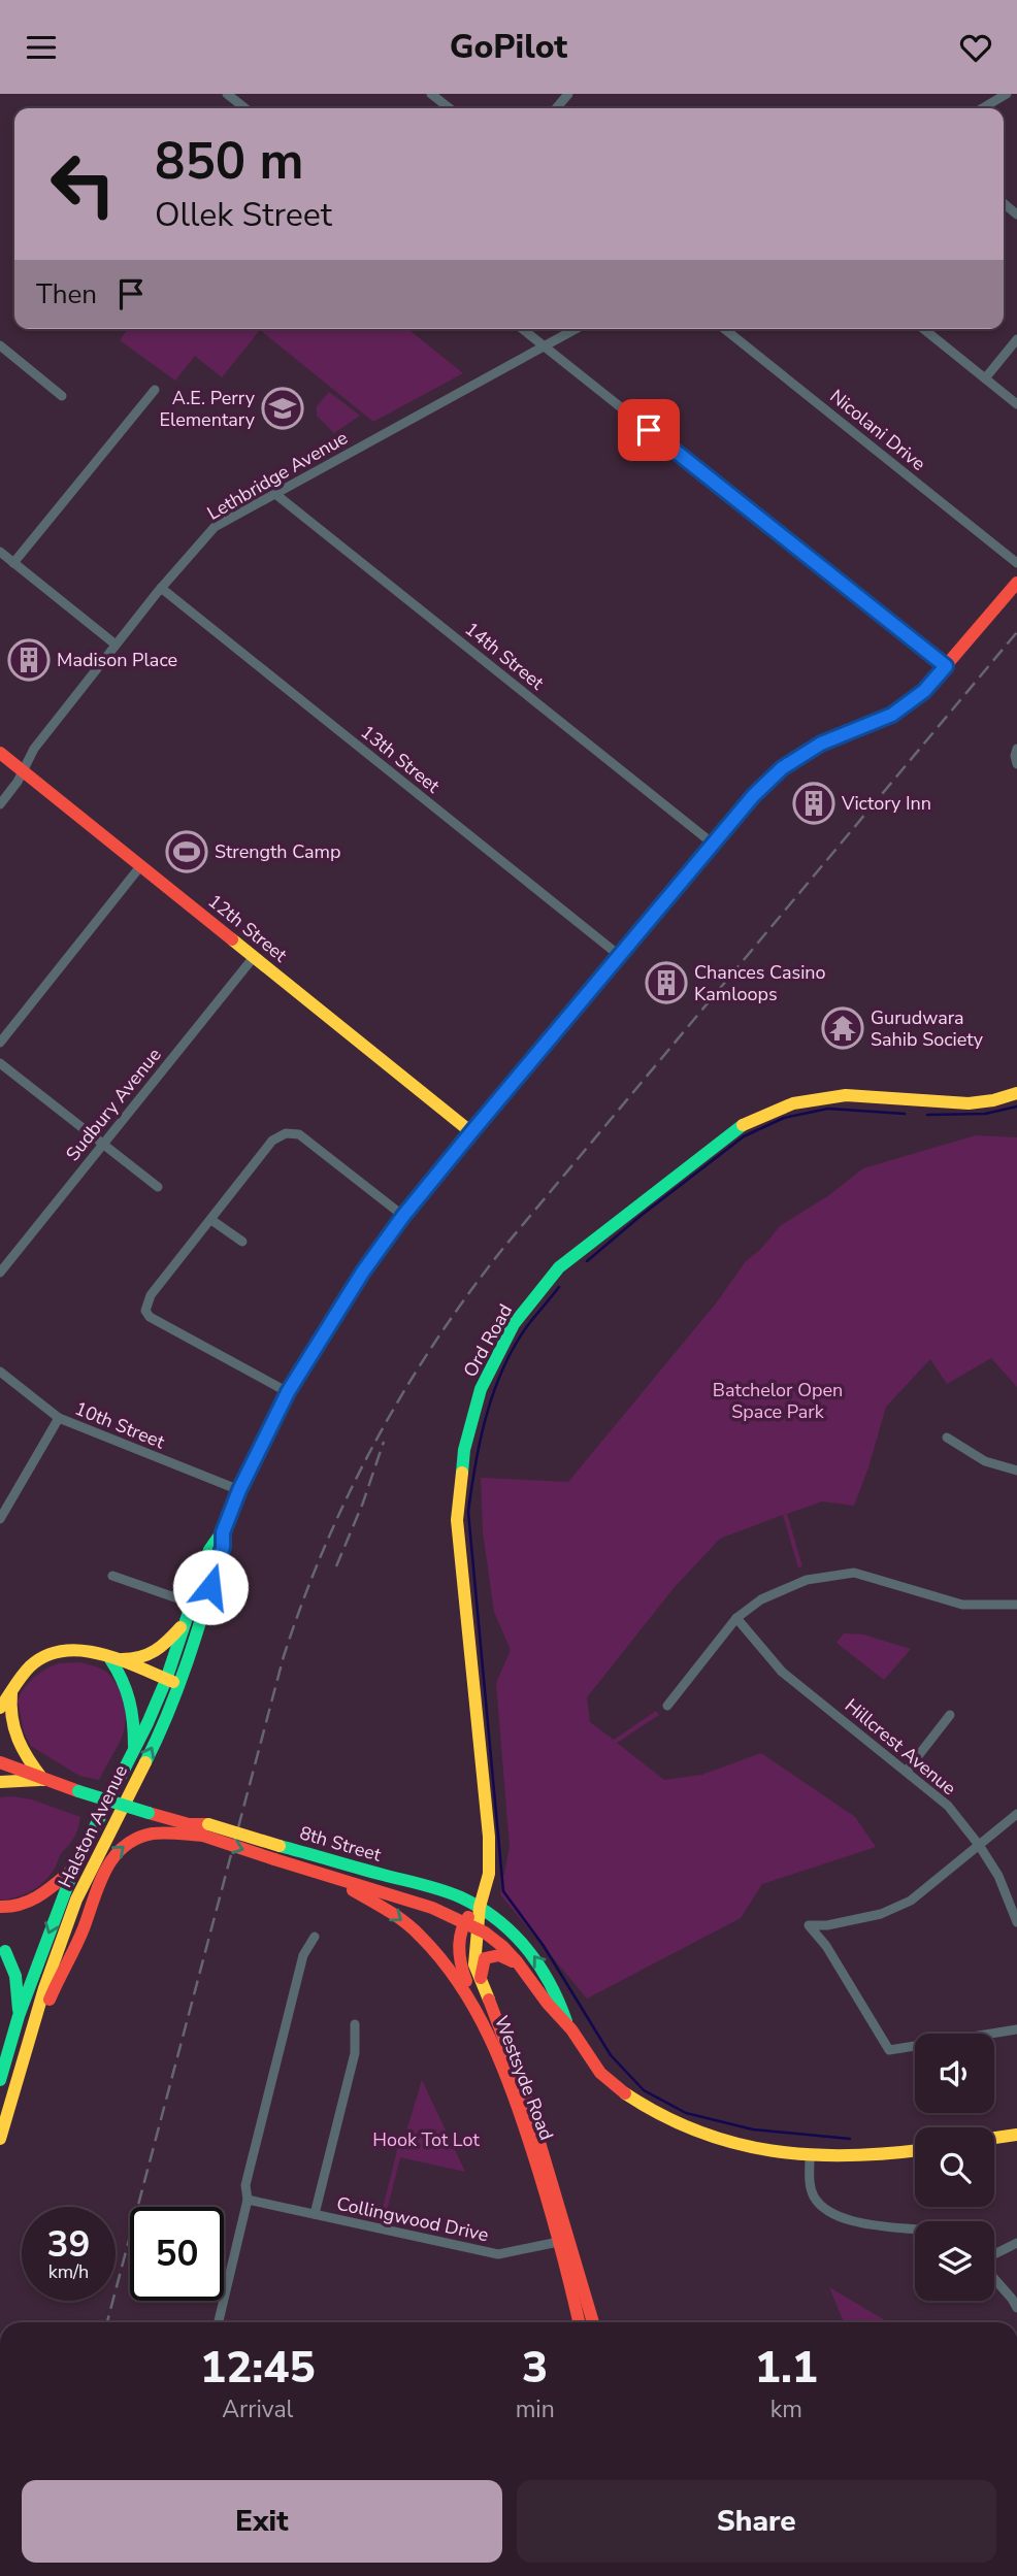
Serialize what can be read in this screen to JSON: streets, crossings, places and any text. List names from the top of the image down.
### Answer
{
  "streets": {
    "main road": [
      "12th Street",
      "Ord Road",
      "Halston Avenue",
      "8th Street",
      "Westsyde Road"
    ],
    "street": [
      "Nicolani Drive",
      "Lethbridge Avenue",
      "14th Street",
      "13th Street",
      "Sudbury Avenue",
      "10th Street",
      "Hillcrest Avenue",
      "Collingwood Drive"
    ]
  },
  "crossings": [
    ["Lethbridge Avenue", "14th Street"],
    ["Lethbridge Avenue", "13th Street"],
    ["Lethbridge Avenue", "12th Street"],
    ["14th Street", "Halston Avenue"],
    ["13th Street", "Halston Avenue"],
    ["12th Street", "Sudbury Avenue"],
    ["12th Street", "Halston Avenue"],
    ["Ord Road", "8th Street"],
    ["Ord Road", "Westsyde Road"],
    ["10th Street", "Halston Avenue"],
    ["8th Street", "Westsyde Road"],
    ["Westsyde Road", "Collingwood Drive"]
  ],
  "parks": ["Batchelor Open Space Park", "Hook Tot Lot"],
  "places": {
    "school or university": ["A.E. Perry Elementary"],
    "building": ["Madison Place", "Victory Inn", "Chances Casino Kamloops"],
    "sports": ["Strength Camp"],
    "temple": ["Gurudwara Sahib Society"]
  },
  "page": {
    "header": "GoPilot",
    "turn": ["850 m", "Ollek Street"],
    "then": "Then",
    "speed": "39 km/h",
    "limit": "50",
    "eta": [
      "12:45",
      "Arrival",
      "3",
      "min",
      "1.1",
      "km"
    ],
    "buttons": ["Exit", "Share"]
  }
}
